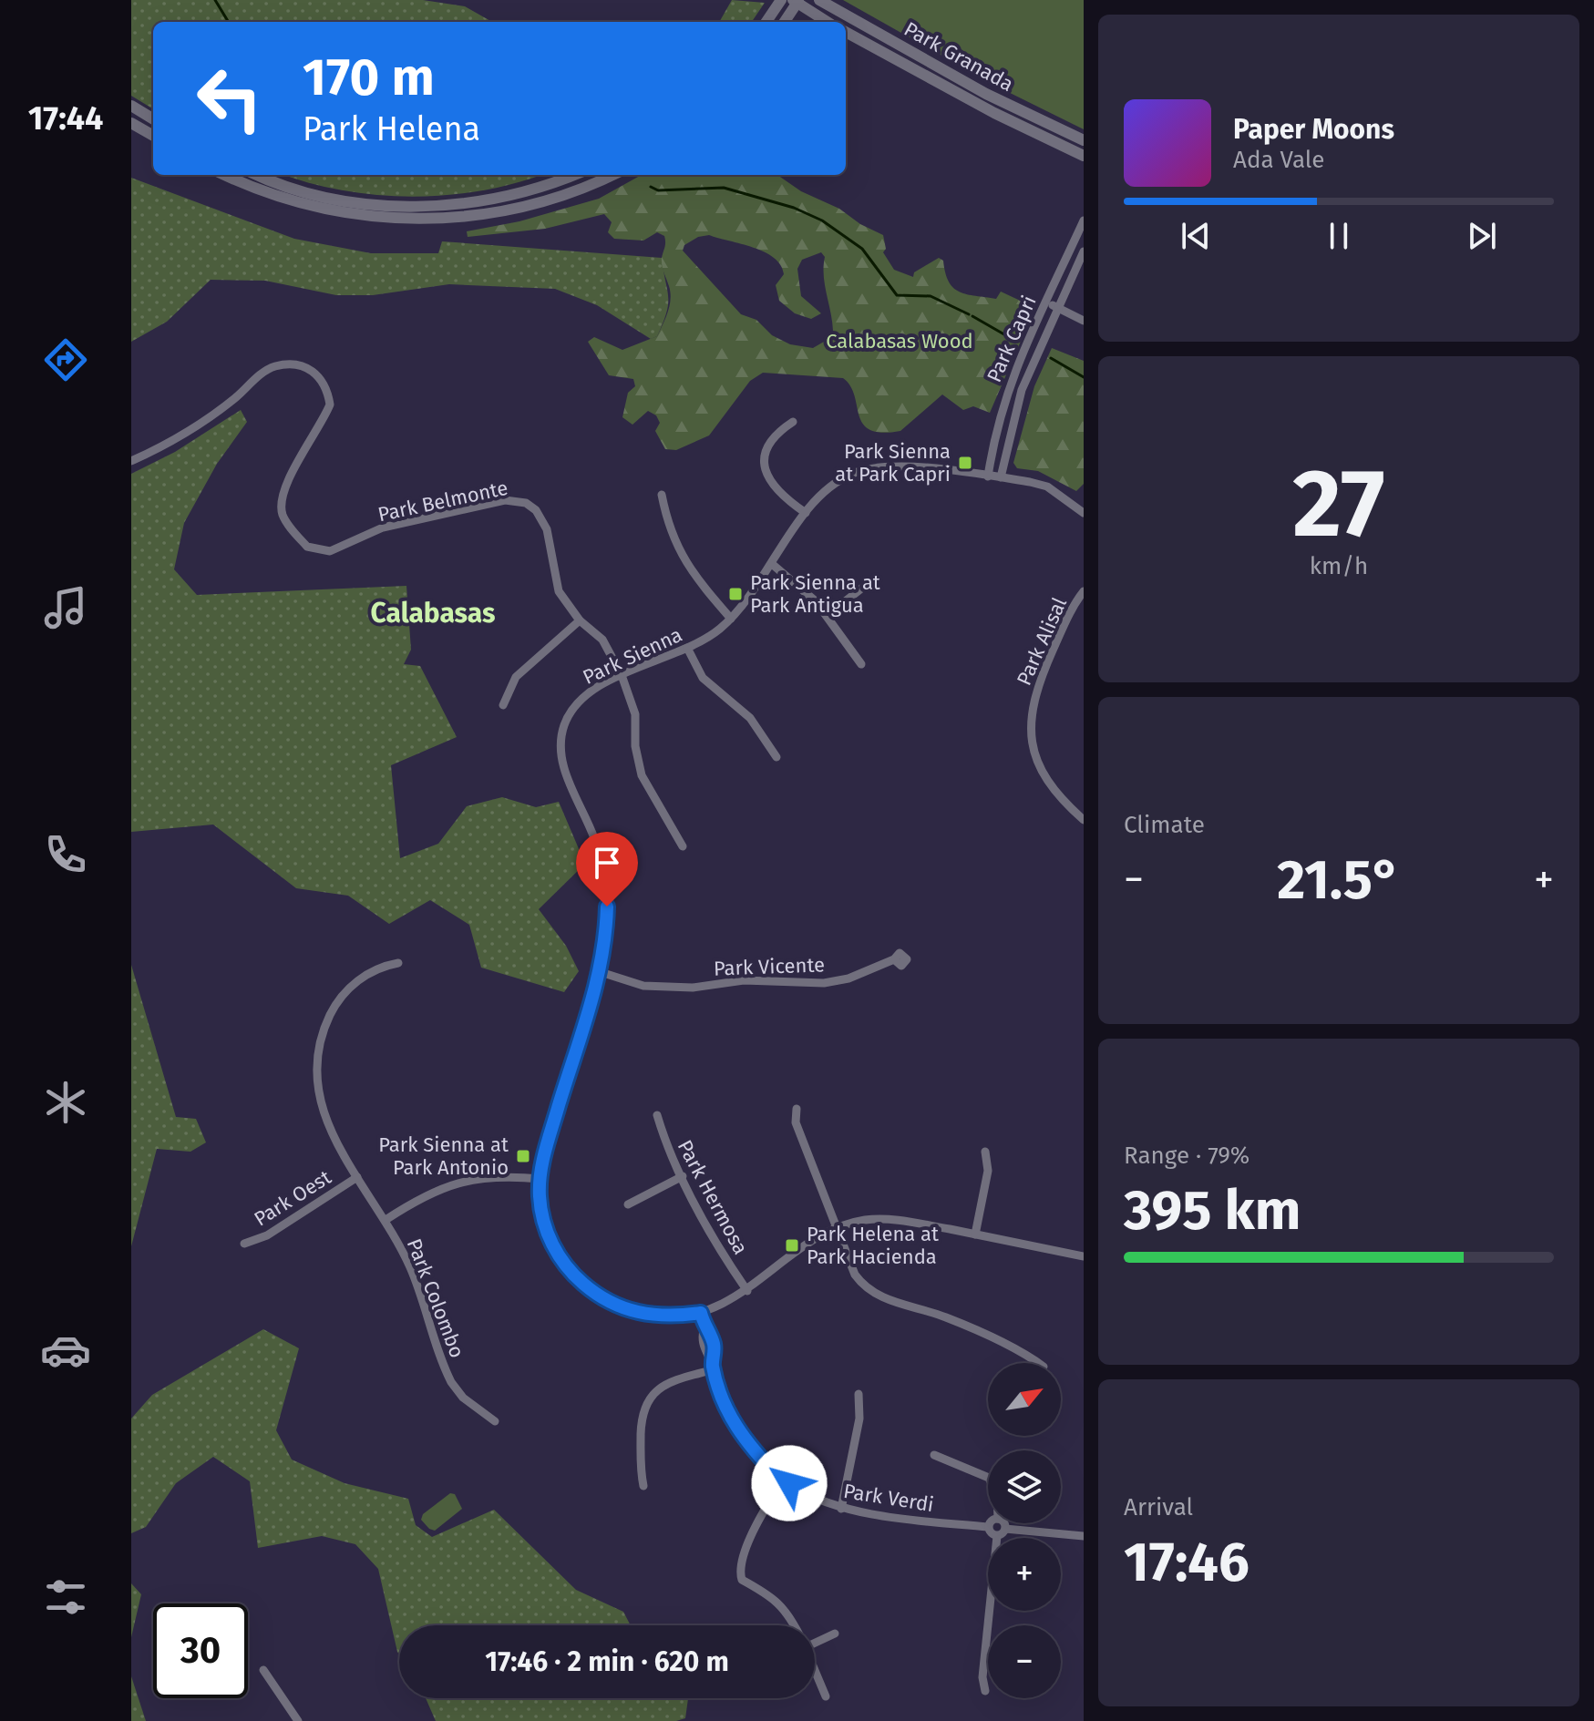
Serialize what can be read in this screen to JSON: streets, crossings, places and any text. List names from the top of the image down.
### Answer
{
  "streets": {
    "street": [
      "Park Granada",
      "Park Capri",
      "Park Belmonte",
      "Park Alisal",
      "Park Sienna",
      "Park Vicente",
      "Park Hermosa",
      "Park Oest",
      "Park Colombo",
      "Park Verdi"
    ]
  },
  "crossings": [
    ["Park Capri", "Park Sienna"],
    ["Park Belmonte", "Park Sienna"],
    ["Park Sienna", "Park Vicente"],
    ["Park Oest", "Park Colombo"]
  ],
  "districts": ["Calabasas"],
  "parks": ["Calabasas Wood"],
  "places": {
    "transit": [
      "Park Sienna at Park Capri",
      "Park Sienna at Park Antigua",
      "Park Sienna at Park Antonio",
      "Park Helena at Park Hacienda"
    ]
  },
  "north": "top right",
  "page": {
    "tabs": "17:44",
    "turn": ["170 m", "Park Helena"],
    "song": ["Paper Moons", "Ada Vale"],
    "tile": [
      ["27", "km/h"],
      "Climate",
      ["Range · 79%", "395 km"],
      ["Arrival", "17:46"]
    ],
    "heat": ["−", "21.5°", "+"],
    "map_buttons": ["+", "−"],
    "limit": "30",
    "trip": "17:46 · 2 min · 620 m"
  }
}
